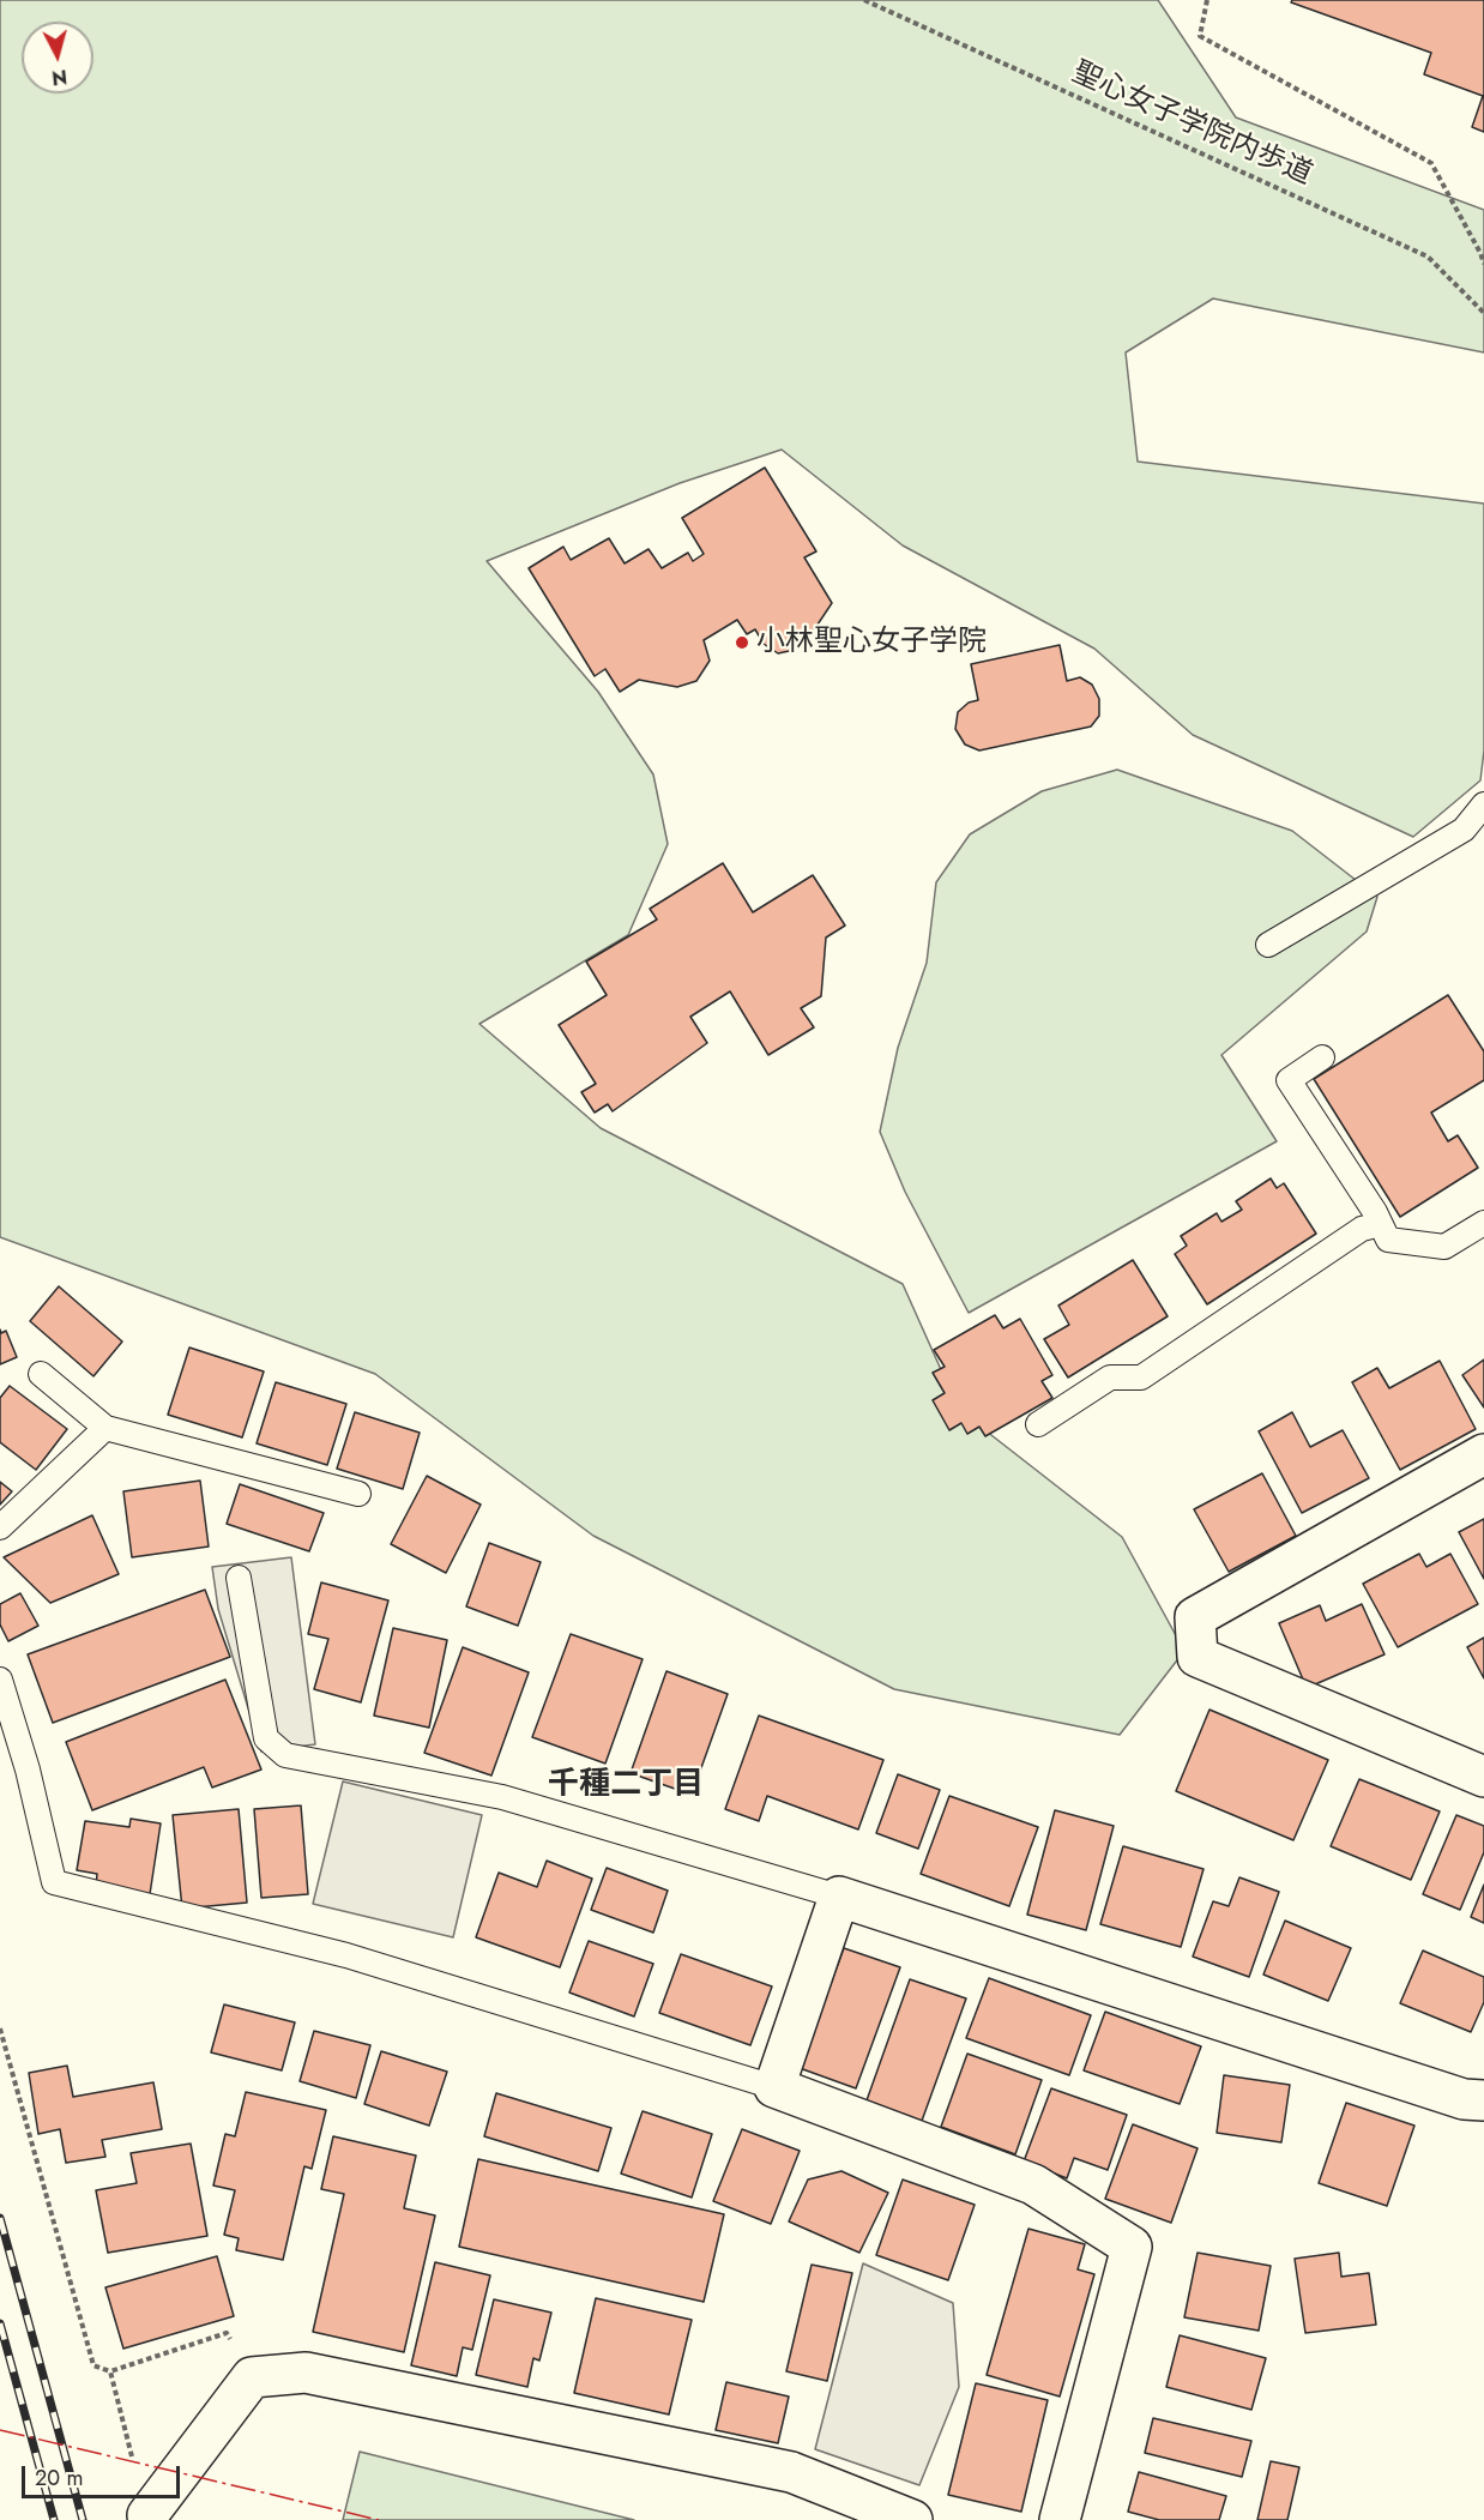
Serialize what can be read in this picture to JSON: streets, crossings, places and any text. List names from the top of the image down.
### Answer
{
  "streets": {
    "path": ["聖心女子学院内歩道"]
  },
  "districts": ["千種二丁目"],
  "places": ["小林聖心女子学院"],
  "scale_bar": "20 m",
  "north": "bottom"
}
